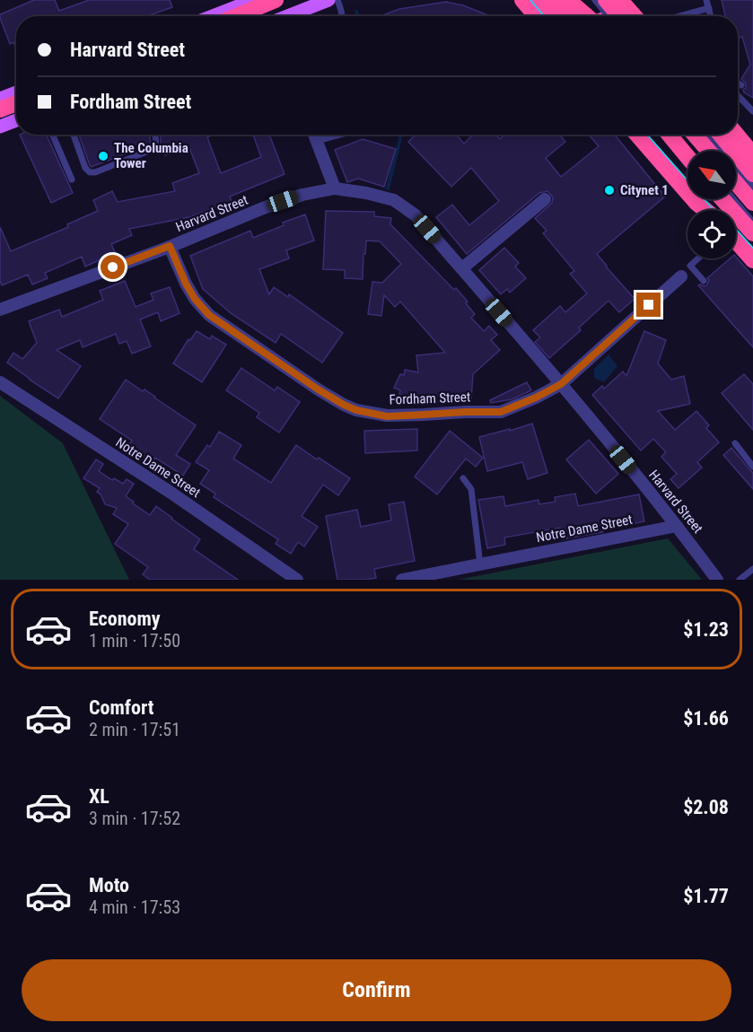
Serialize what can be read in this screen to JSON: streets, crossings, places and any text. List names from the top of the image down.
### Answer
{
  "streets": {
    "street": ["Harvard Street", "Fordham Street", "Notre Dame Street"]
  },
  "crossings": [
    ["Harvard Street", "Fordham Street"],
    ["Harvard Street", "Notre Dame Street"]
  ],
  "places": ["The Columbia Tower", "Citynet 1"],
  "north": "top left",
  "page": {
    "banner": ["Harvard Street", "Fordham Street"],
    "list": [
      {
        "name": "Economy",
        "note": "1 min · 17:50",
        "value": "$1.23"
      },
      {
        "name": "Comfort",
        "note": "2 min · 17:51",
        "value": "$1.66"
      },
      {
        "name": "XL",
        "note": "3 min · 17:52",
        "value": "$2.08"
      },
      {
        "name": "Moto",
        "note": "4 min · 17:53",
        "value": "$1.77"
      }
    ],
    "buttons": "Confirm"
  }
}
